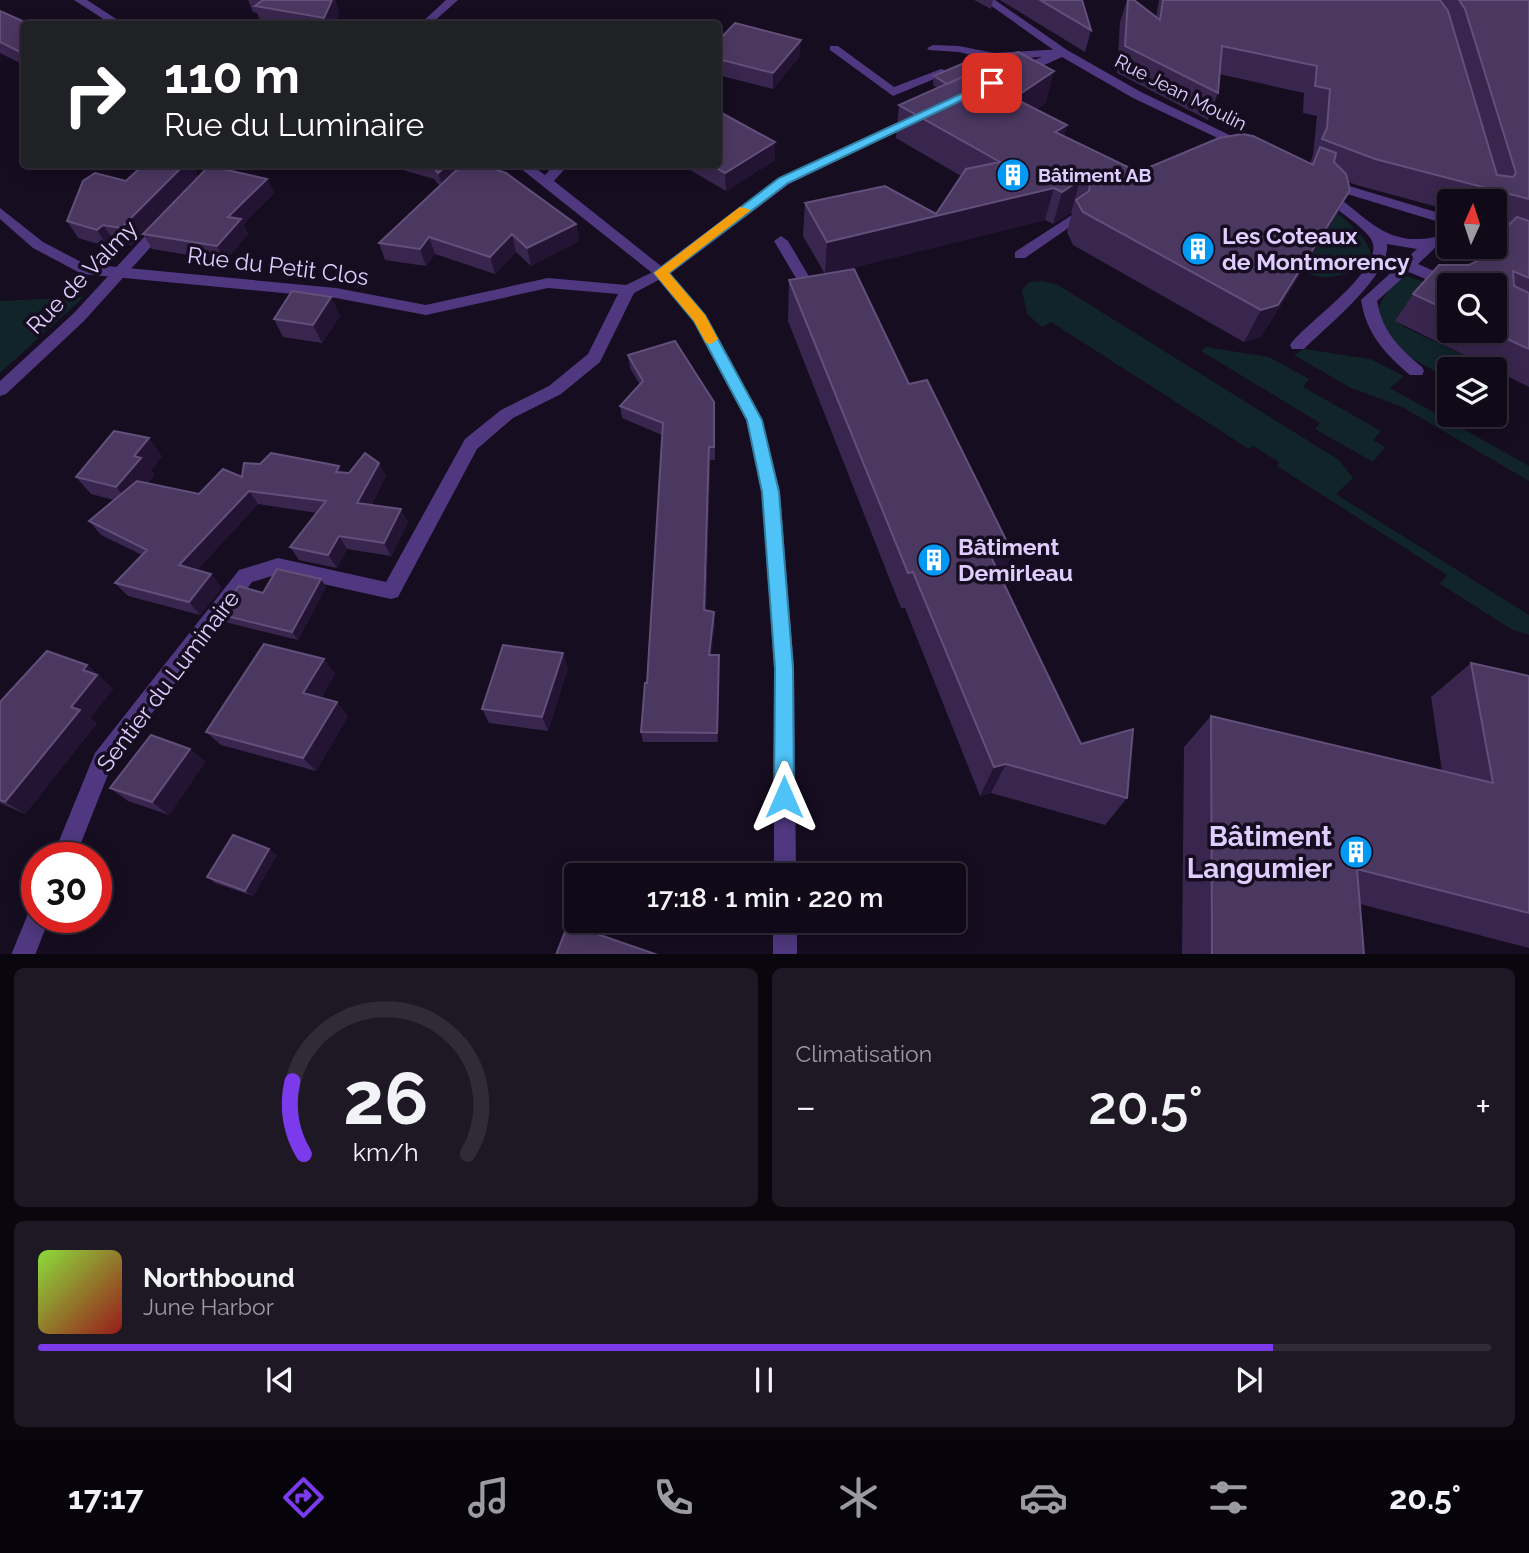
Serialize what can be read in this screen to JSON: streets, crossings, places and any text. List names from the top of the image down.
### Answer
{
  "streets": {
    "street": [
      "Rue Jean Moulin",
      "Rue du Petit Clos",
      "Rue de Valmy",
      "Sentier du Luminaire"
    ]
  },
  "crossings": [
    ["Rue du Petit Clos", "Rue de Valmy"],
    ["Rue du Petit Clos", "Sentier du Luminaire"]
  ],
  "places": {
    "building": [
      "Bâtiment AB",
      "Les Coteaux de Montmorency",
      "Bâtiment Demirleau",
      "Bâtiment Langumier"
    ]
  },
  "north": "top",
  "page": {
    "turn": ["110 m", "Rue du Luminaire"],
    "limit": "30",
    "trip": "17:18 · 1 min · 220 m",
    "tile": "Climatisation",
    "heat": ["−", "20.5°", "+"],
    "song": ["Northbound", "June Harbor"],
    "tabs": ["17:17", "20.5°"],
    "gauge": ["26", "km/h"]
  }
}
